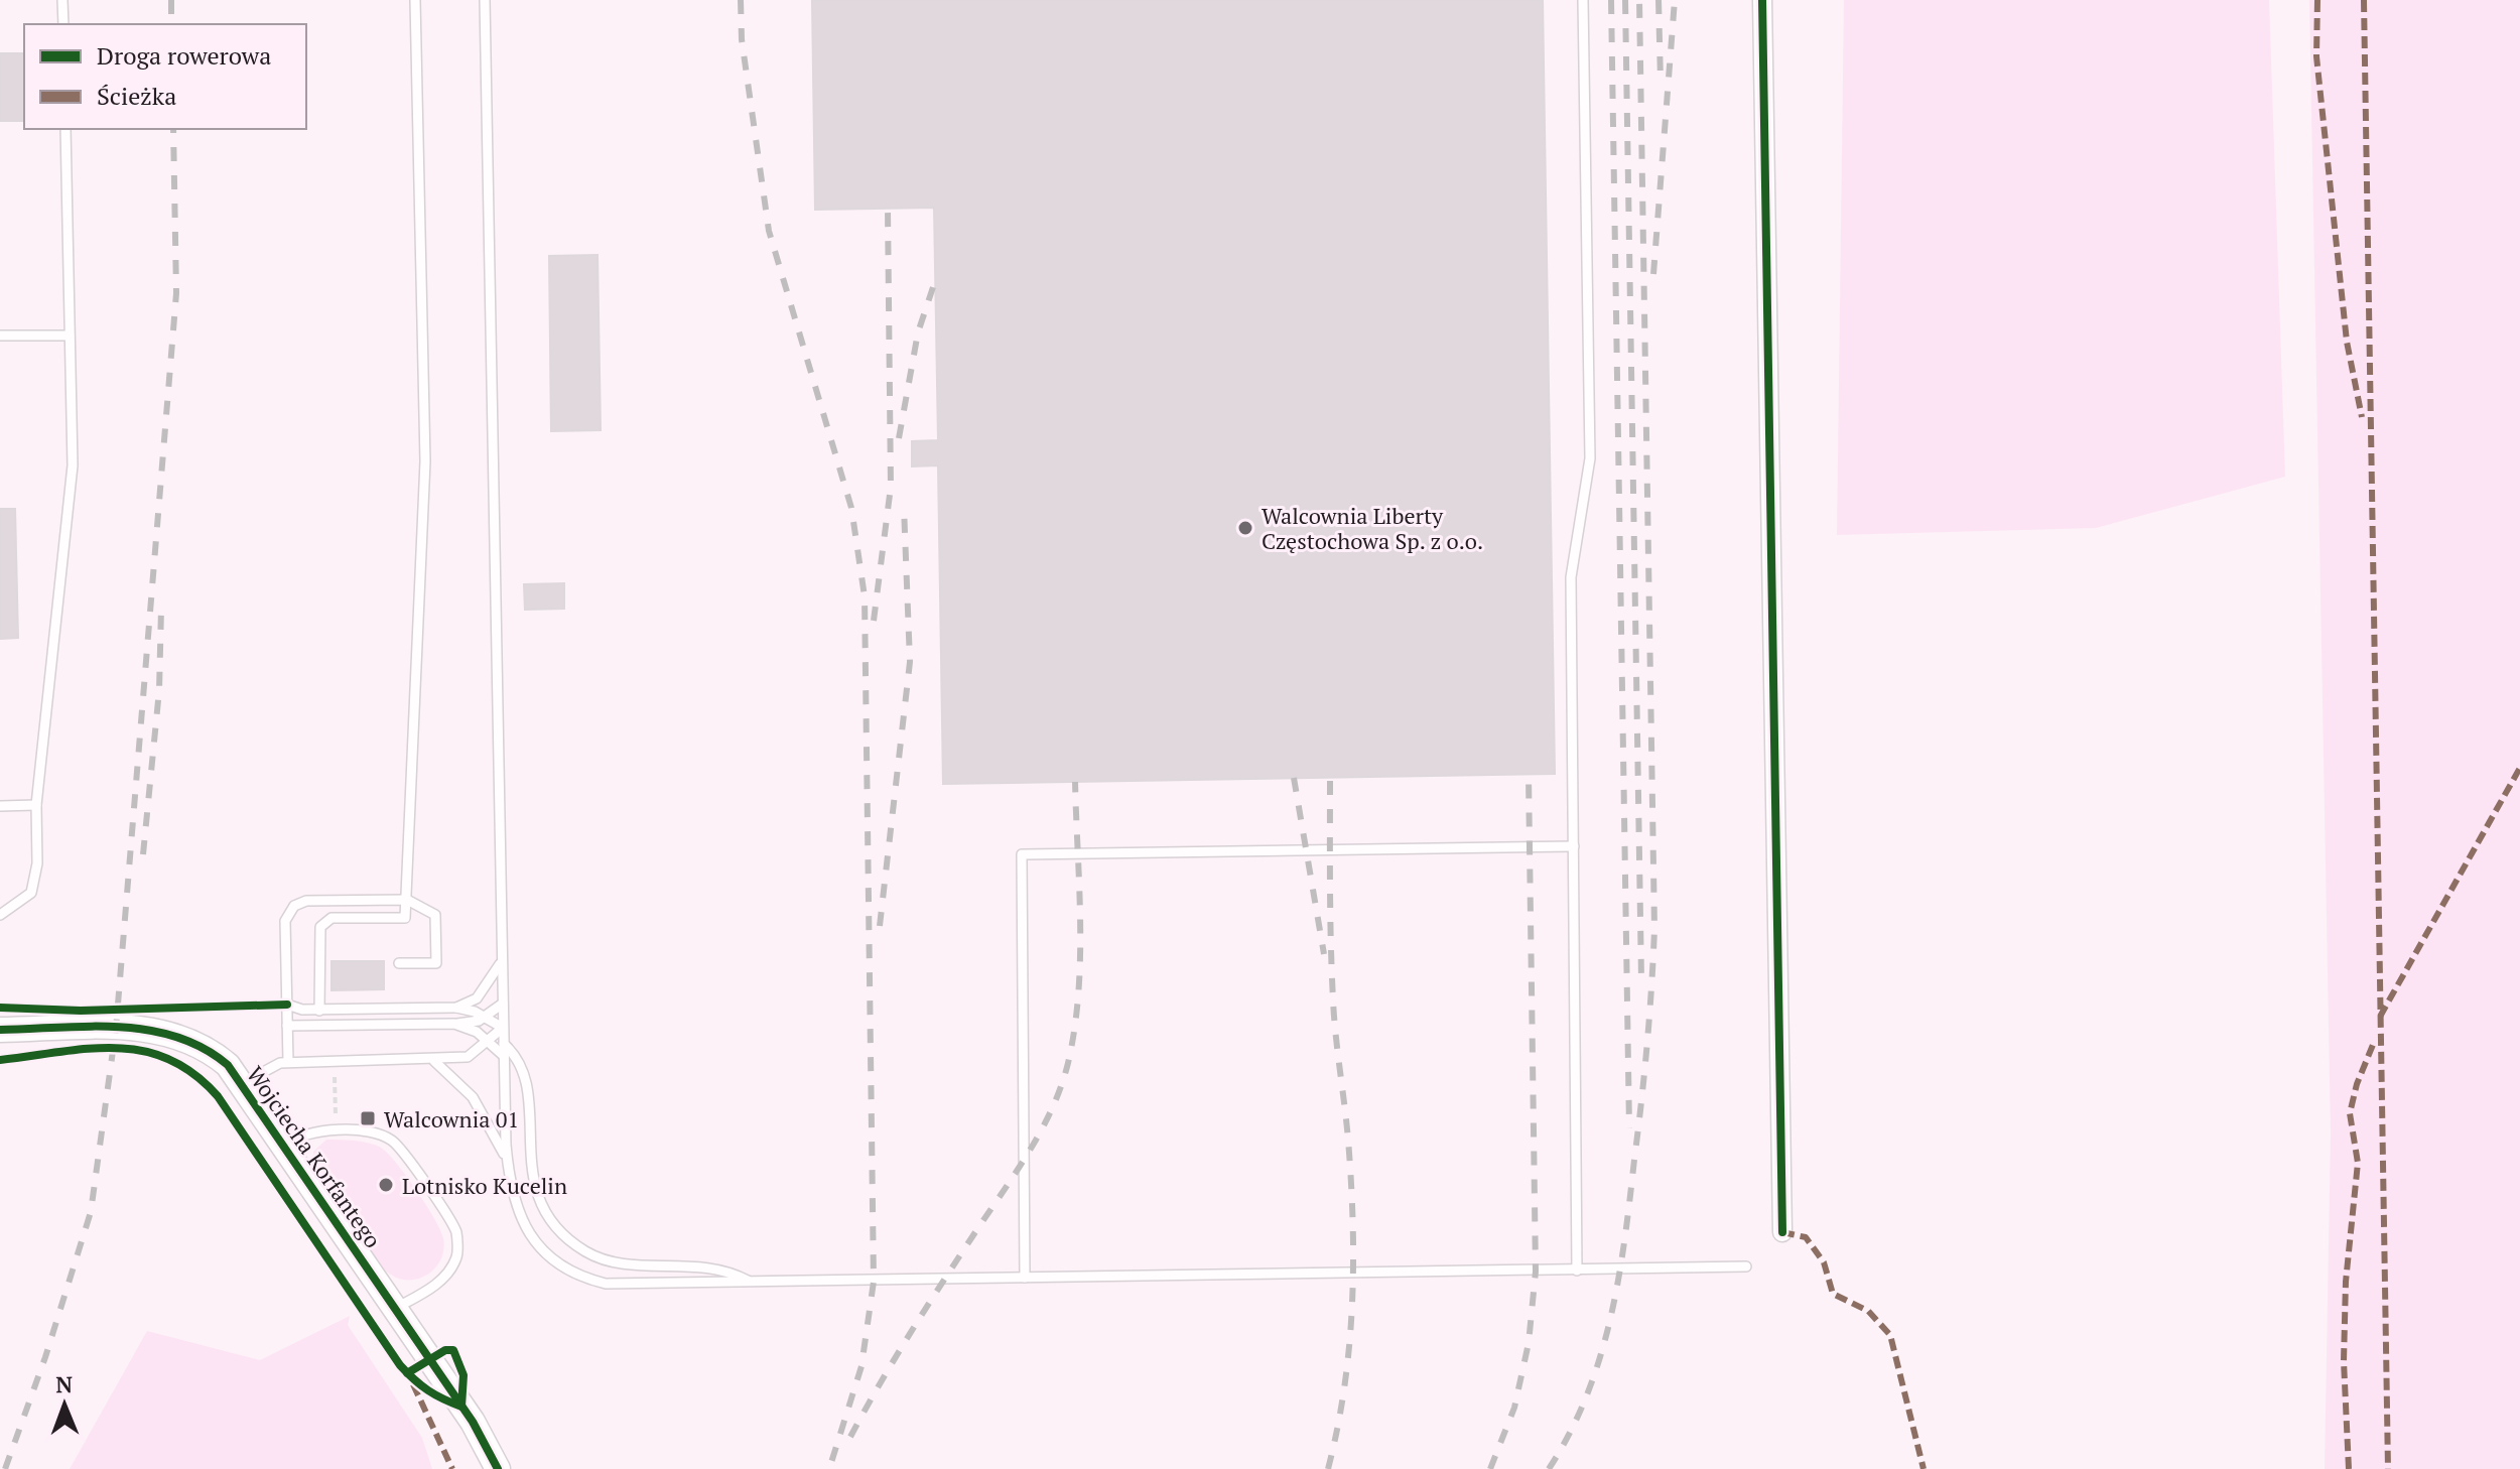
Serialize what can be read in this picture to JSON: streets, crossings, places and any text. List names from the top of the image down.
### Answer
{
  "streets": {
    "street": ["Wojciecha Korfantego"]
  },
  "places": {
    "other": ["Walcownia Liberty Częstochowa Sp. z o.o.", "Lotnisko Kucelin"],
    "transit": ["Walcownia 01"]
  },
  "legend": ["Droga rowerowa", "Ścieżka"],
  "north": "top"
}
